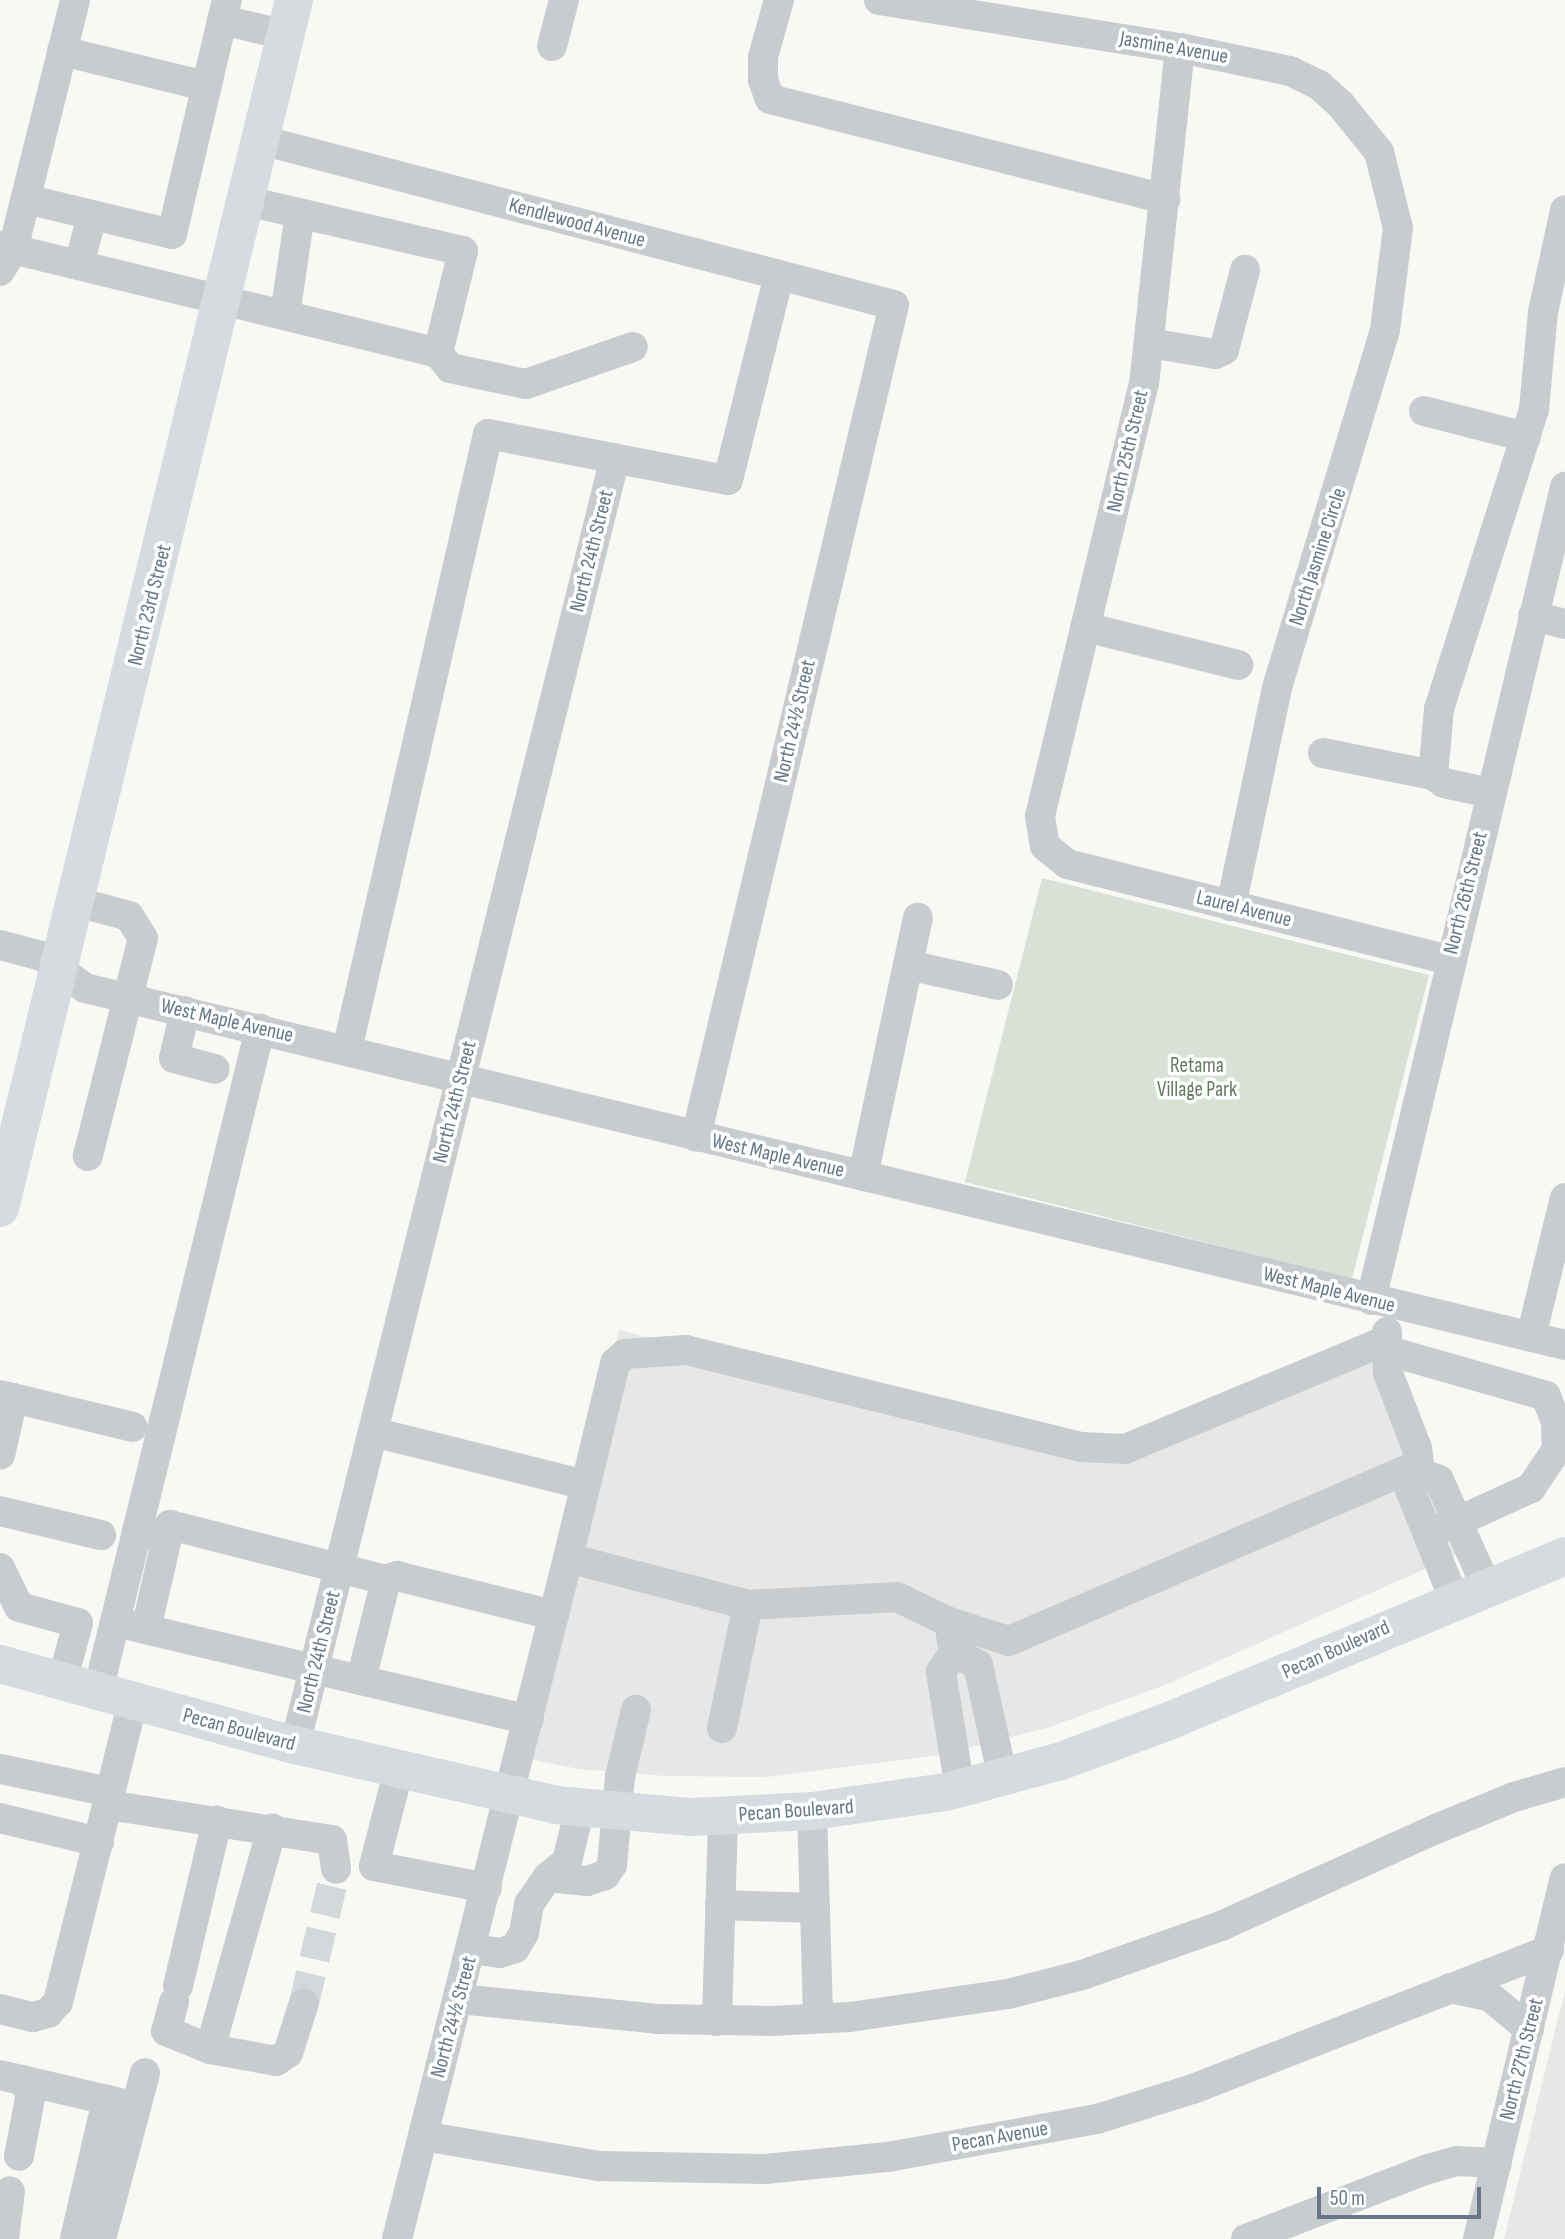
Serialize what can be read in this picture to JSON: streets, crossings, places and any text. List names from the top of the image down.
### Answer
{
  "streets": {
    "main road": ["North 23rd Street", "Pecan Boulevard"],
    "street": [
      "Jasmine Avenue",
      "Kendlewood Avenue",
      "North 25th Street",
      "North 24th Street",
      "North Jasmine Circle",
      "North 24½ Street",
      "North 26th Street",
      "Laurel Avenue",
      "West Maple Avenue",
      "North 27th Street",
      "Pecan Avenue"
    ]
  },
  "crossings": [
    ["Jasmine Avenue", "North 25th Street"],
    ["Jasmine Avenue", "North Jasmine Circle"],
    ["Kendlewood Avenue", "North 23rd Street"],
    ["Kendlewood Avenue", "North 24½ Street"],
    ["North 25th Street", "Laurel Avenue"],
    ["North 24th Street", "West Maple Avenue"],
    ["North 24th Street", "Pecan Boulevard"],
    ["North Jasmine Circle", "Laurel Avenue"],
    ["North 23rd Street", "West Maple Avenue"],
    ["North 24½ Street", "North 26th Street"],
    ["North 24½ Street", "West Maple Avenue"],
    ["North 24½ Street", "Pecan Boulevard"],
    ["North 24½ Street", "Pecan Avenue"],
    ["North 26th Street", "Laurel Avenue"],
    ["North 26th Street", "West Maple Avenue"],
    ["North 27th Street", "Pecan Avenue"]
  ],
  "parks": ["Retama Village Park"],
  "scale_bar": "50 m"
}
